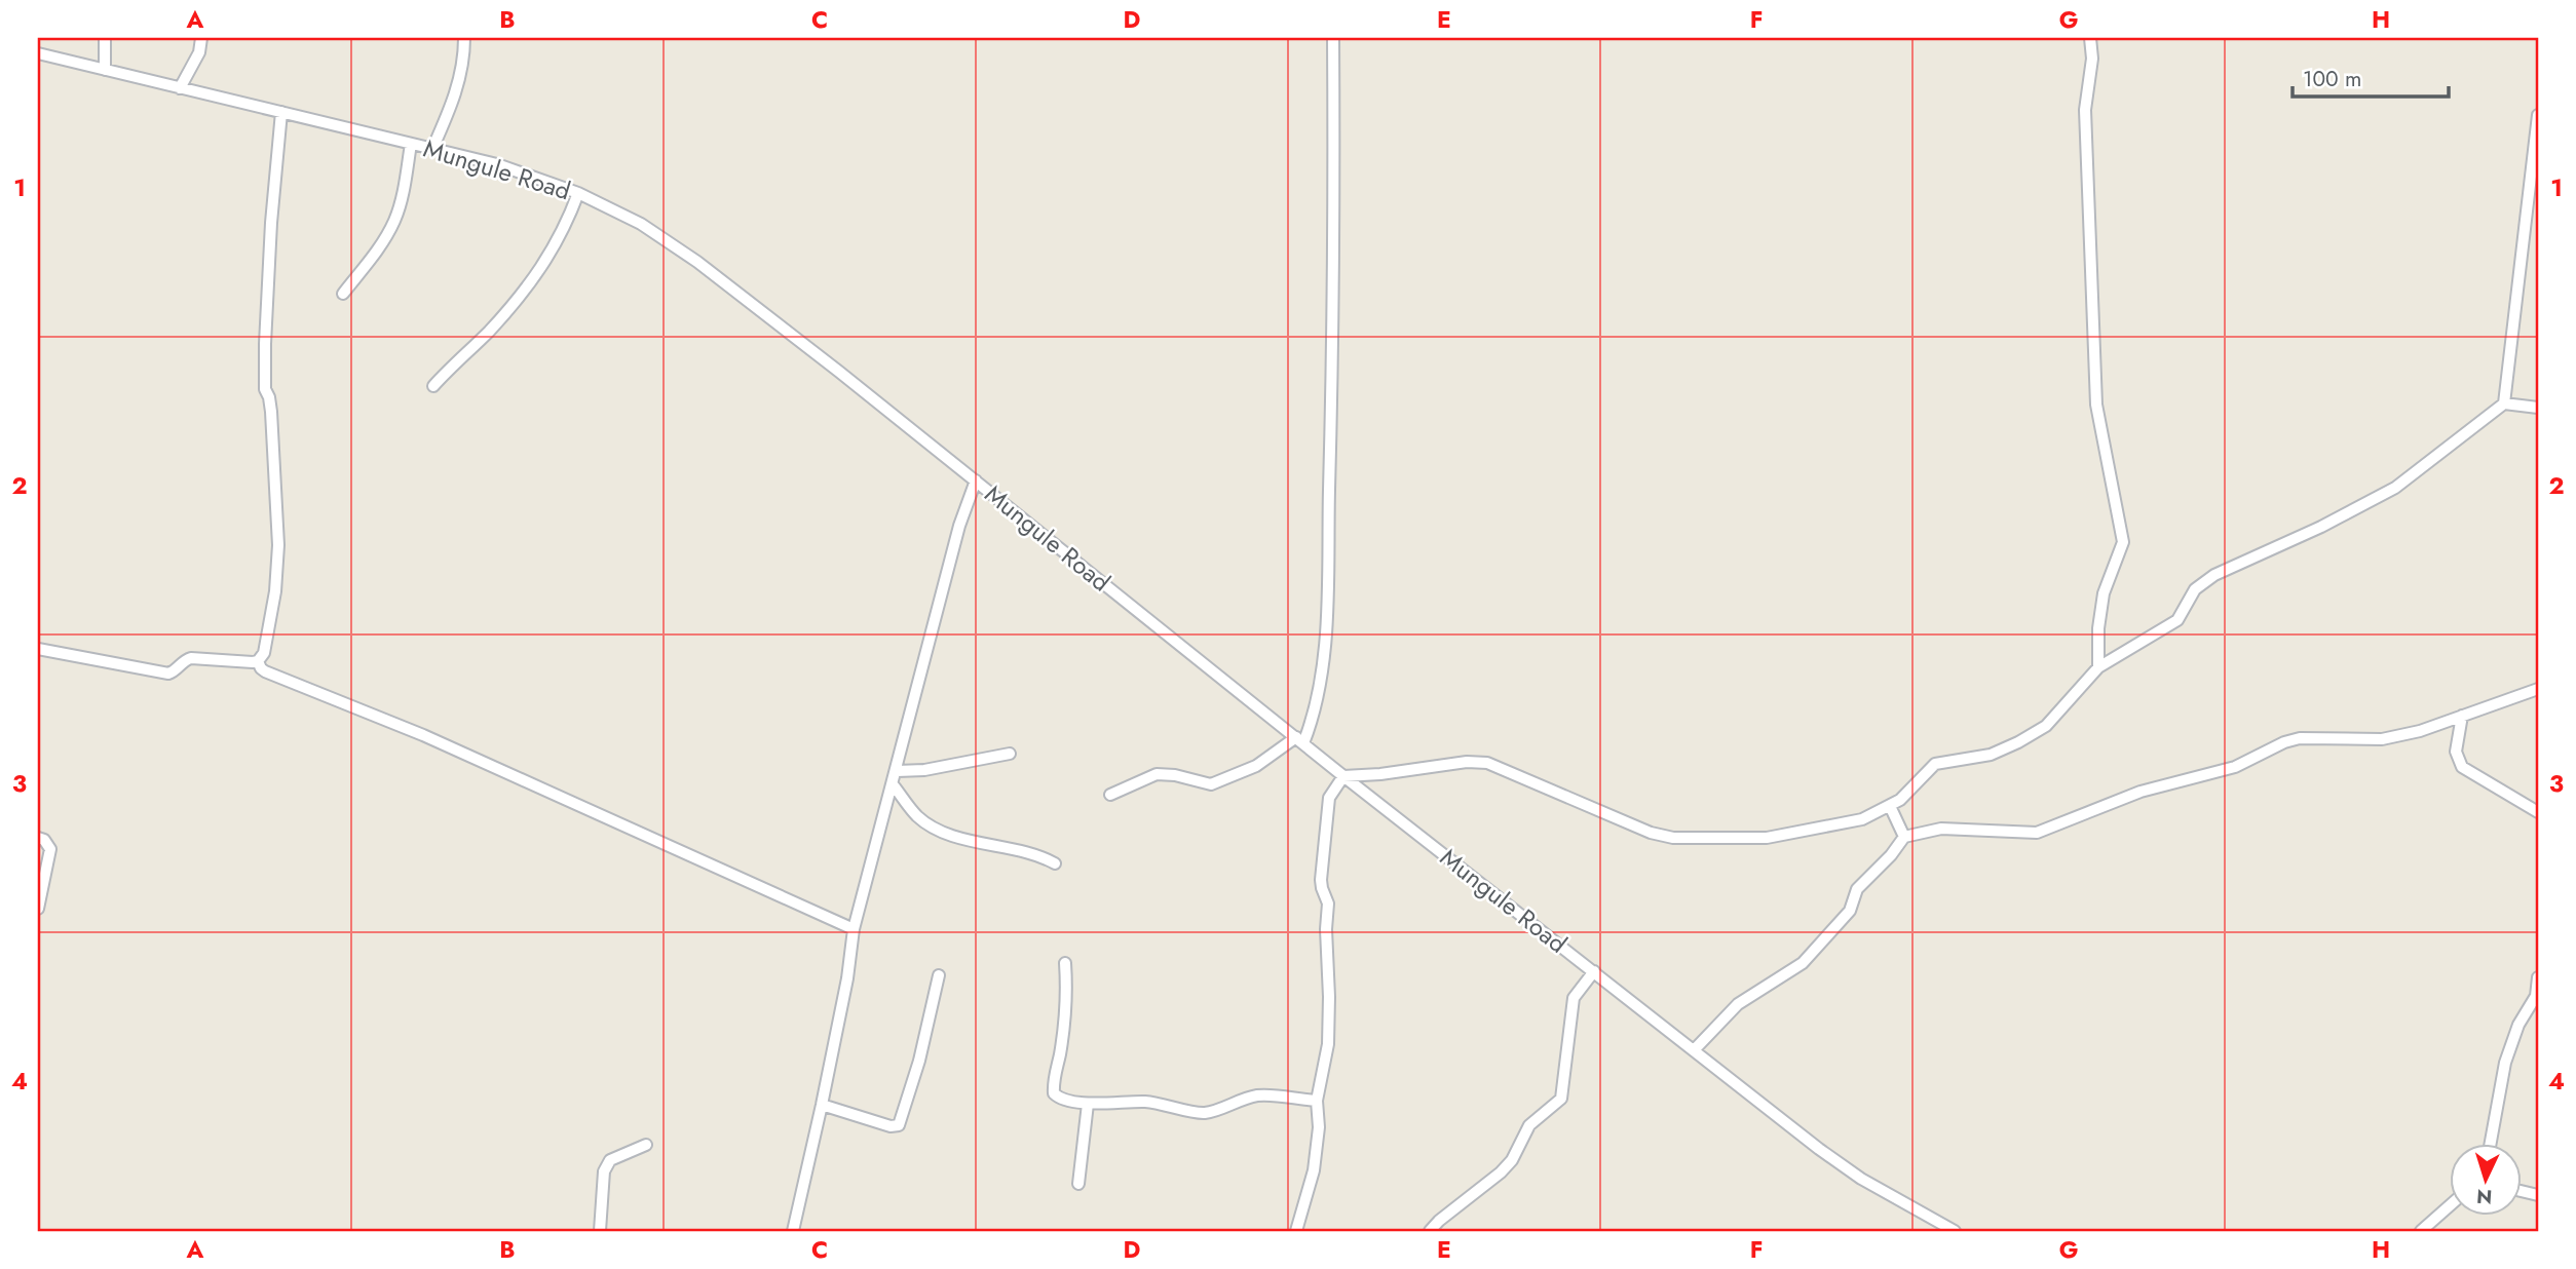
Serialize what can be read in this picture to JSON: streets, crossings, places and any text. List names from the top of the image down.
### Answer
{
  "streets": {
    "street": ["Mungule Road"]
  },
  "scale_bar": "100 m",
  "north": "bottom",
  "grid": {
    "columns": [
      "A",
      "B",
      "C",
      "D",
      "E",
      "F",
      "G",
      "H"
    ],
    "rows": [
      "1",
      "2",
      "3",
      "4"
    ]
  }
}
